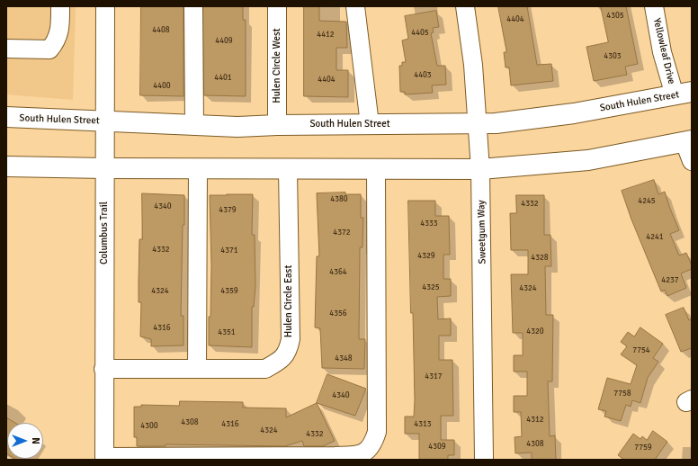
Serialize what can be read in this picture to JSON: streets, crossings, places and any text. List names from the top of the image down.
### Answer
{
  "streets": {
    "main road": ["South Hulen Street"],
    "street": [
      "Yellowleaf Drive",
      "Hulen Circle West",
      "Sweetgum Way",
      "Columbus Trail",
      "Hulen Circle East"
    ]
  },
  "crossings": [
    ["Yellowleaf Drive", "South Hulen Street"],
    ["Hulen Circle West", "South Hulen Street"],
    ["South Hulen Street", "Sweetgum Way"],
    ["South Hulen Street", "Columbus Trail"],
    ["Columbus Trail", "Hulen Circle East"]
  ],
  "house_numbers": [
    "4305",
    "4404",
    "4408",
    "4405",
    "4412",
    "4409",
    "4303",
    "4403",
    "4401",
    "4404",
    "4400",
    "4380",
    "4245",
    "4332",
    "4340",
    "4379",
    "4333",
    "4372",
    "4241",
    "4332",
    "4371",
    "4329",
    "4328",
    "4364",
    "4237",
    "4325",
    "4324",
    "4324",
    "4359",
    "4356",
    "4316",
    "4320",
    "4351",
    "7754",
    "4348",
    "4317",
    "7758",
    "4340",
    "4312",
    "4308",
    "4316",
    "4313",
    "4300",
    "4324",
    "4332",
    "4308",
    "4309",
    "7759"
  ],
  "north": "right"
}
